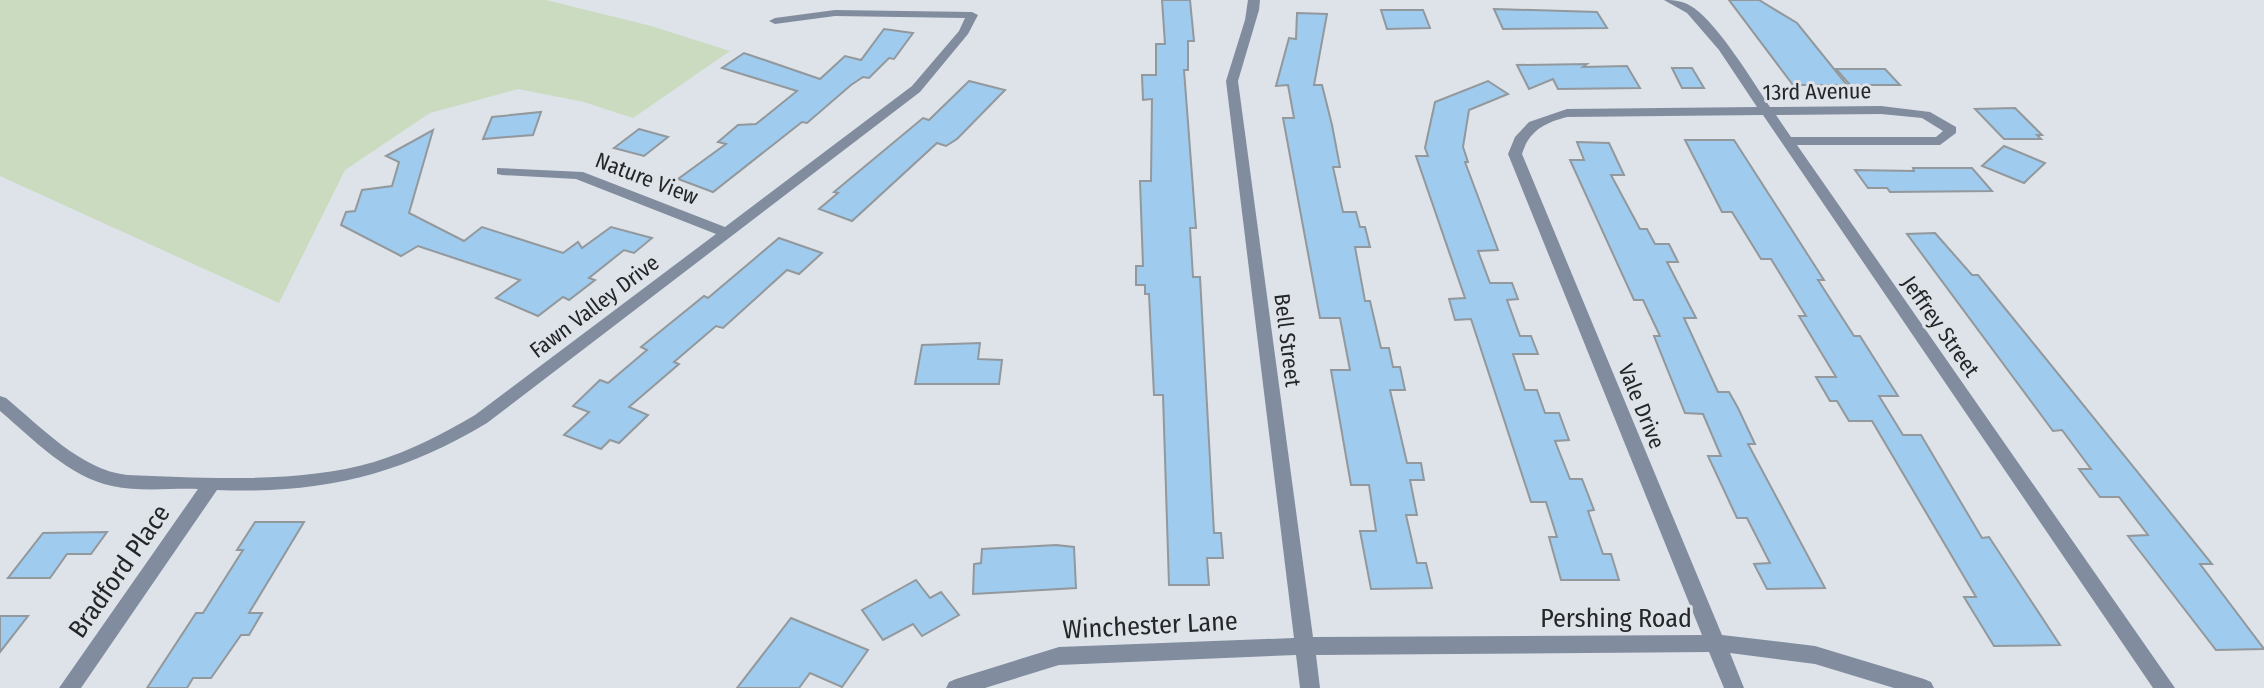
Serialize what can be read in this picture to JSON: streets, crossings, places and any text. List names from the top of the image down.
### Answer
{
  "streets": {
    "street": [
      "13rd Avenue",
      "Nature View",
      "Fawn Valley Drive",
      "Jeffrey Street",
      "Bell Street",
      "Vale Drive",
      "Bradford Place",
      "Pershing Road",
      "Winchester Lane"
    ]
  },
  "crossings": [
    ["13rd Avenue", "Jeffrey Street"],
    ["13rd Avenue", "Vale Drive"],
    ["Nature View", "Fawn Valley Drive"],
    ["Fawn Valley Drive", "Bradford Place"],
    ["Bell Street", "Pershing Road"],
    ["Bell Street", "Winchester Lane"],
    ["Vale Drive", "Pershing Road"],
    ["Pershing Road", "Winchester Lane"]
  ]
}
